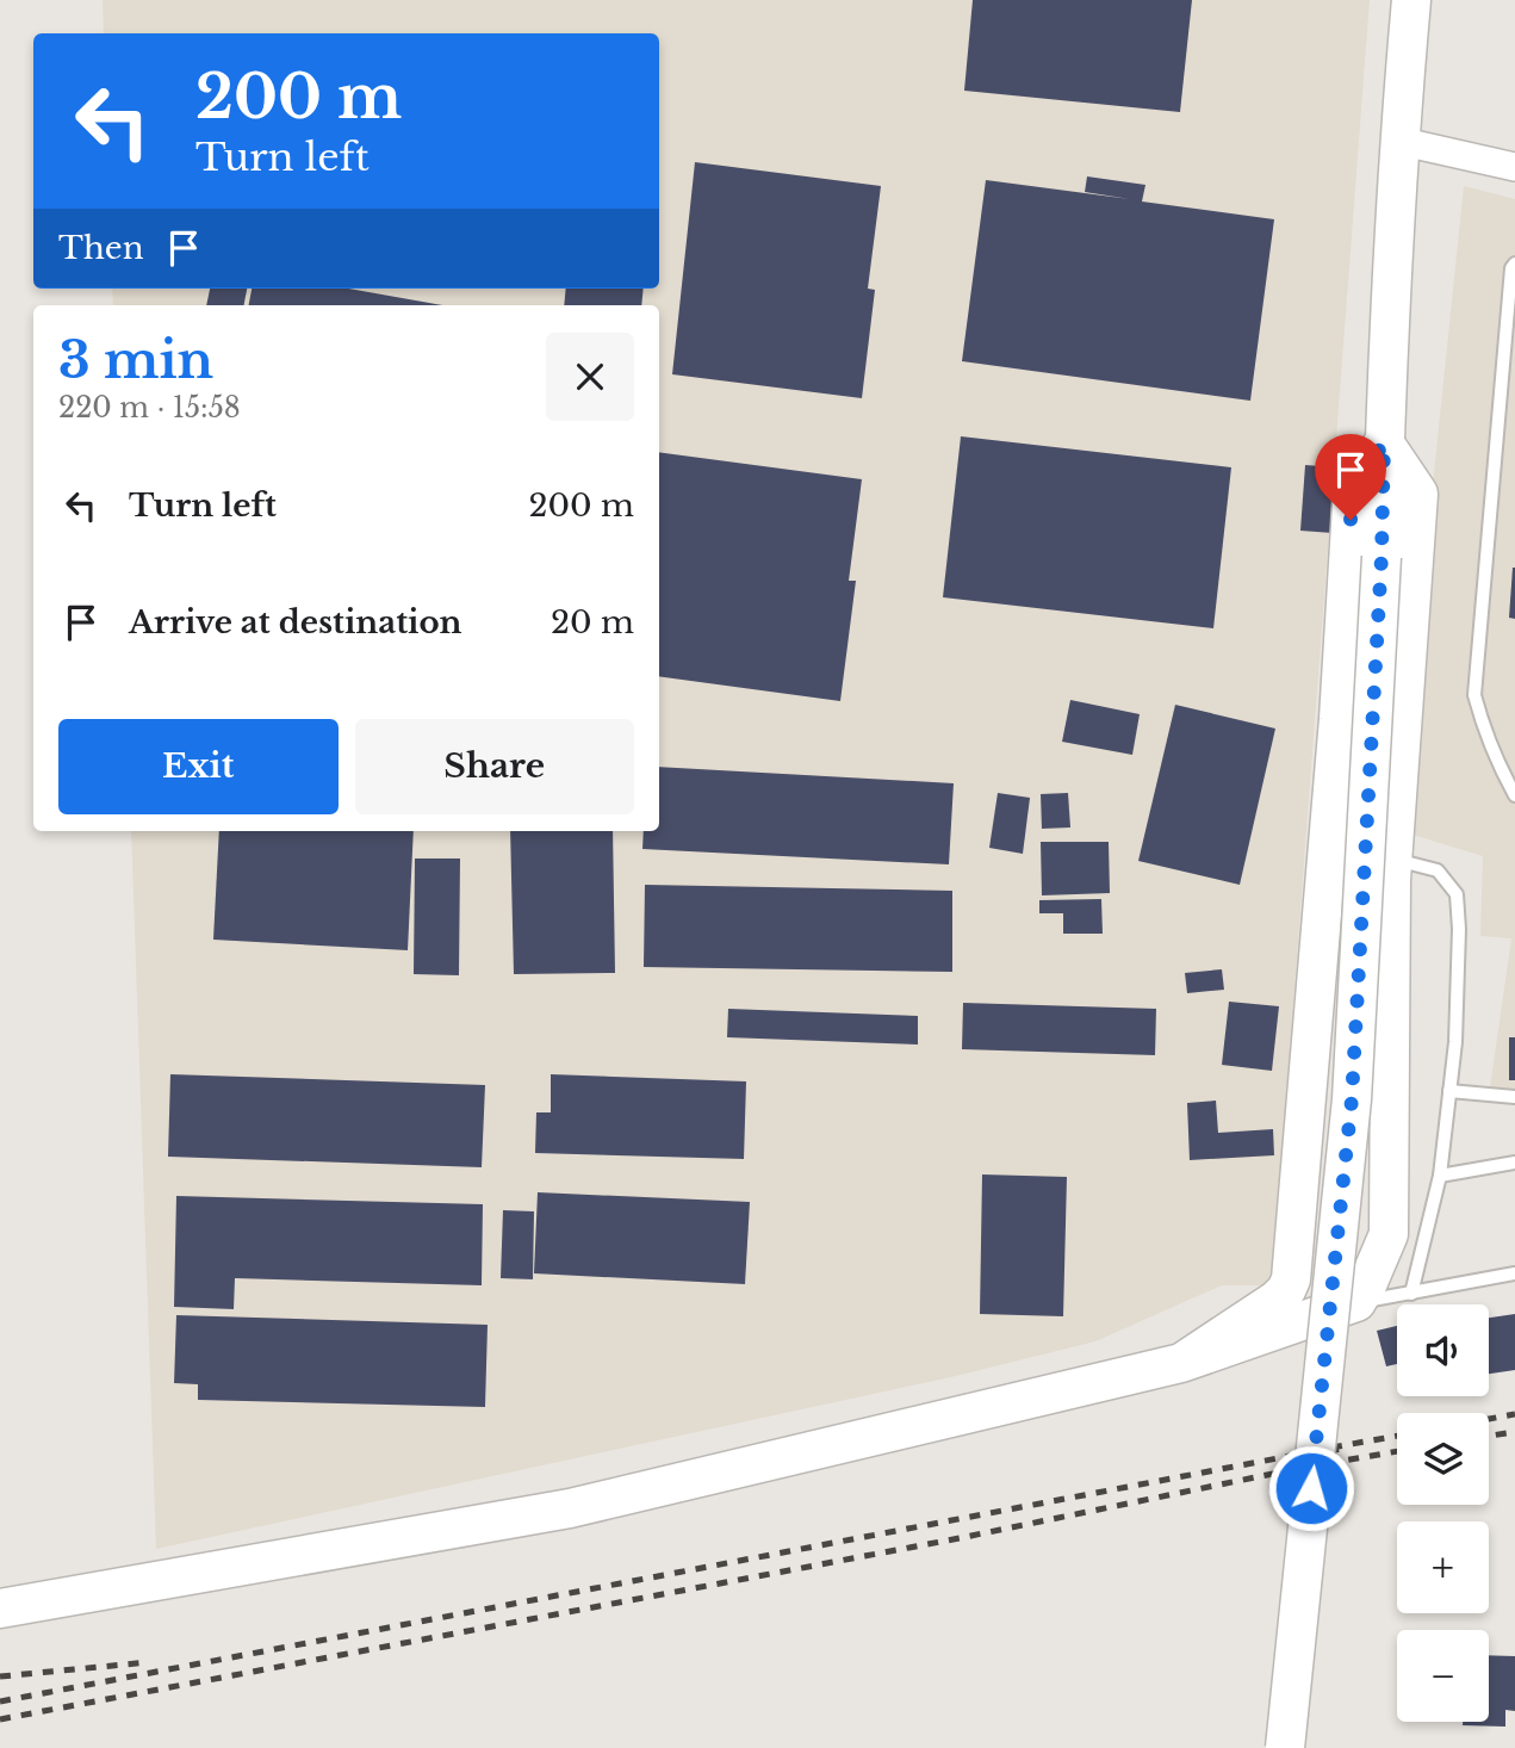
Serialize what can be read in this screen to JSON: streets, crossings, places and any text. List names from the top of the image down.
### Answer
{
  "page": {
    "turn": ["200 m", "Turn left"],
    "then": "Then",
    "heading": ["3 min", "220 m · 15:58"],
    "list": [
      {
        "name": "Turn left",
        "value": "200 m"
      },
      {
        "name": "Arrive at destination",
        "value": "20 m"
      }
    ],
    "buttons": ["Exit", "Share"],
    "map_buttons": ["+", "−"]
  }
}
